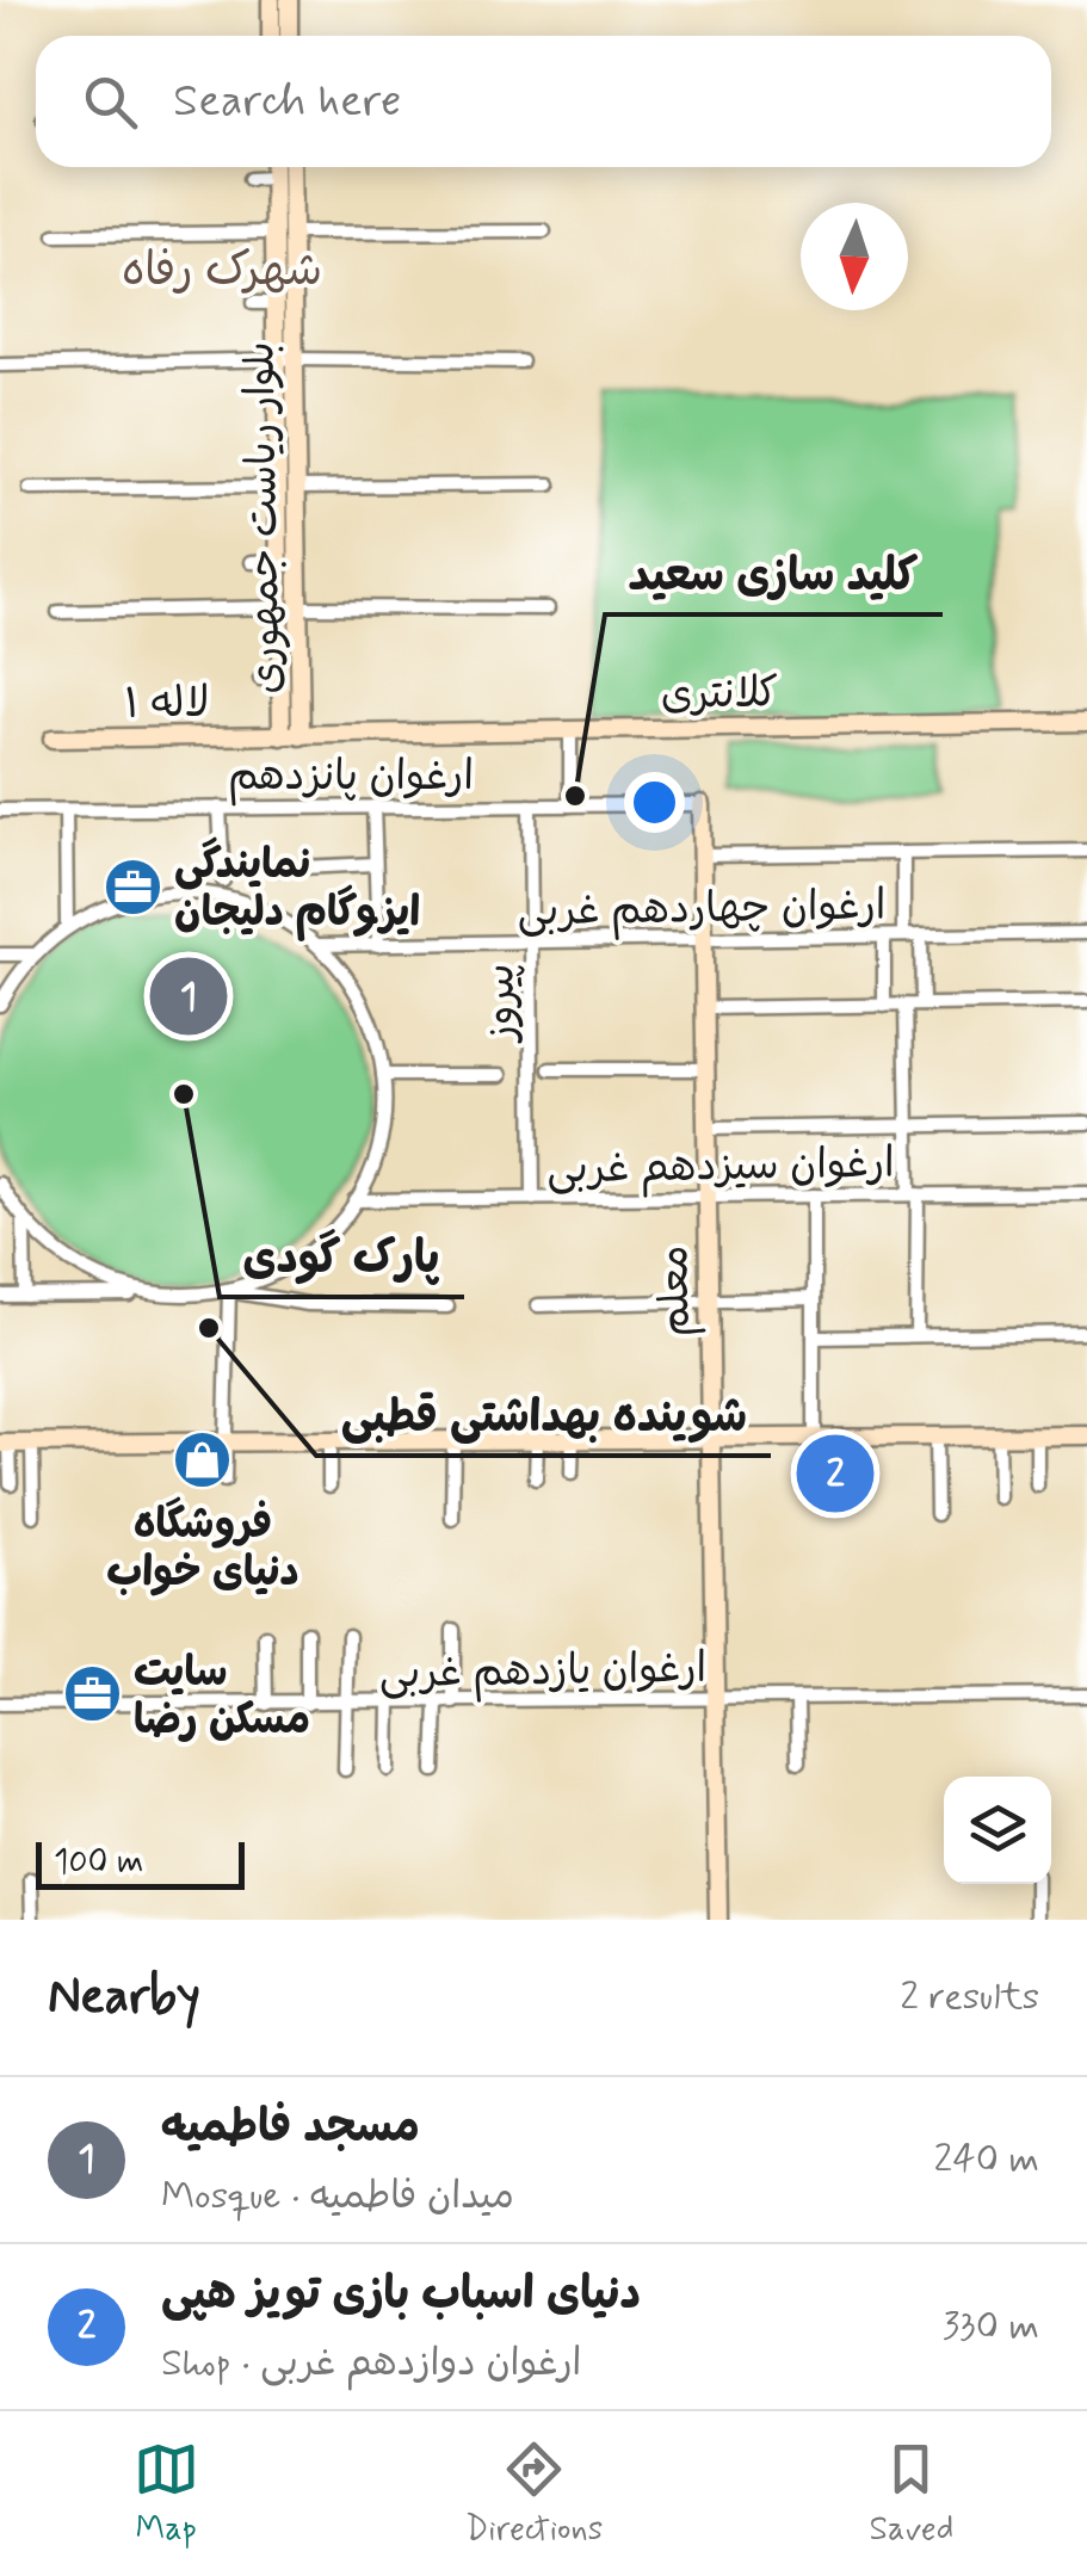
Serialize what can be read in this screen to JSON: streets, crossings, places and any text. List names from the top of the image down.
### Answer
{
  "streets": {
    "street": [
      "بلوار ریاست جمهوری",
      "کلانتری",
      "لاله ۱",
      "ارغوان پانزدهم",
      "ارغوان چهاردهم غربی",
      "پیروز",
      "ارغوان سیزدهم غربی",
      "معلم",
      "ارغوان یازدهم غربی"
    ]
  },
  "crossings": [
    ["بلوار ریاست جمهوری", "کلانتری"],
    ["بلوار ریاست جمهوری", "لاله ۱"],
    ["کلانتری", "لاله ۱"],
    ["ارغوان پانزدهم", "پیروز"],
    ["ارغوان پانزدهم", "معلم"],
    ["ارغوان چهاردهم غربی", "پیروز"],
    ["ارغوان چهاردهم غربی", "معلم"],
    ["پیروز", "ارغوان سیزدهم غربی"],
    ["ارغوان سیزدهم غربی", "معلم"],
    ["معلم", "ارغوان یازدهم غربی"]
  ],
  "districts": ["شهرک رفاه"],
  "places": {
    "other": ["کلید سازی سعید", "پارک گودی", "شوینده بهداشتی قطبی"],
    "office": ["نمایندگی ایزوگام دلیجان", "سایت مسکن رضا"],
    "shop": ["فروشگاه دنیای خواب"]
  },
  "scale_bar": "100 m",
  "north": "bottom",
  "page": {
    "search": "Search here",
    "pins": ["1", "2"],
    "scale": "100 m",
    "heading": ["Nearby", "2 results"],
    "list": [
      {
        "mark": "1",
        "name": "مسجد فاطمیه",
        "note": "Mosque · میدان فاطمیه",
        "value": "240 m"
      },
      {
        "mark": "2",
        "name": "دنیای اسباب بازی تویز هپی",
        "note": "Shop · ارغوان دوازدهم غربی",
        "value": "330 m"
      }
    ],
    "nav": ["Map", "Directions", "Saved"]
  }
}
